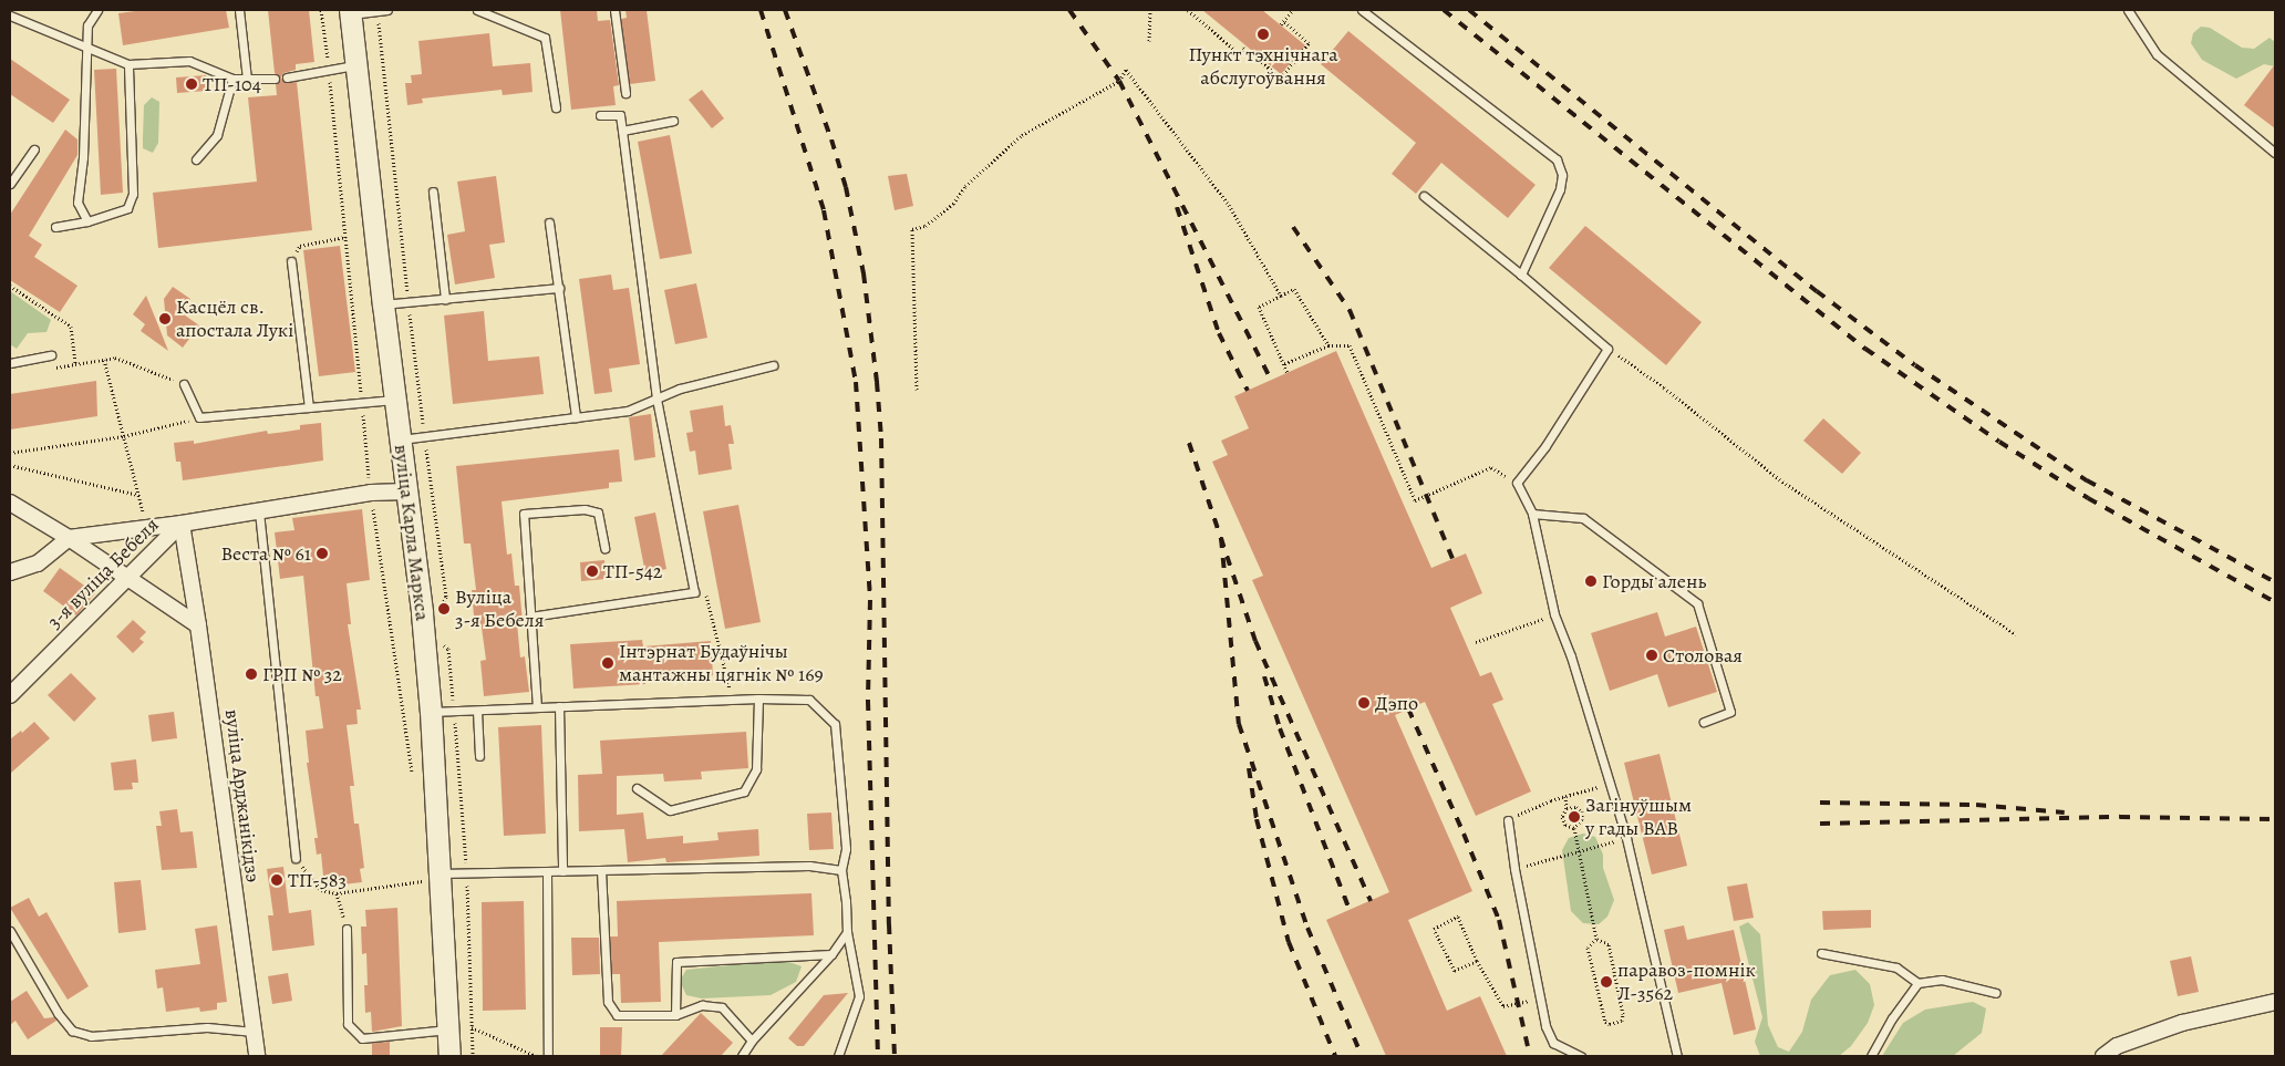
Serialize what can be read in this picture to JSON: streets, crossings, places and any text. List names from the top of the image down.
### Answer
{
  "streets": {
    "main road": ["вуліца Карла Маркса"],
    "street": ["3-я вуліца Бебеля", "вуліца Арджанікідзэ"]
  },
  "crossings": [
    ["вуліца Карла Маркса", "3-я вуліца Бебеля"],
    ["3-я вуліца Бебеля", "вуліца Арджанікідзэ"]
  ],
  "places": [
    "Пункт тэхнічнага абслугоўвання",
    "ТП-104",
    "Касцёл св. апостала Лукі",
    "Веста № 61",
    "ТП-542",
    "Горды алень",
    "Вуліца 3-я Бебеля",
    "Столовая",
    "Інтэрнат Будаўнічы мантажны цягнік № 169",
    "ГРП № 32",
    "Дэпо",
    "Загінуўшым у гады ВАВ",
    "ТП-583",
    "паравоз-помнік Л-3562"
  ]
}
